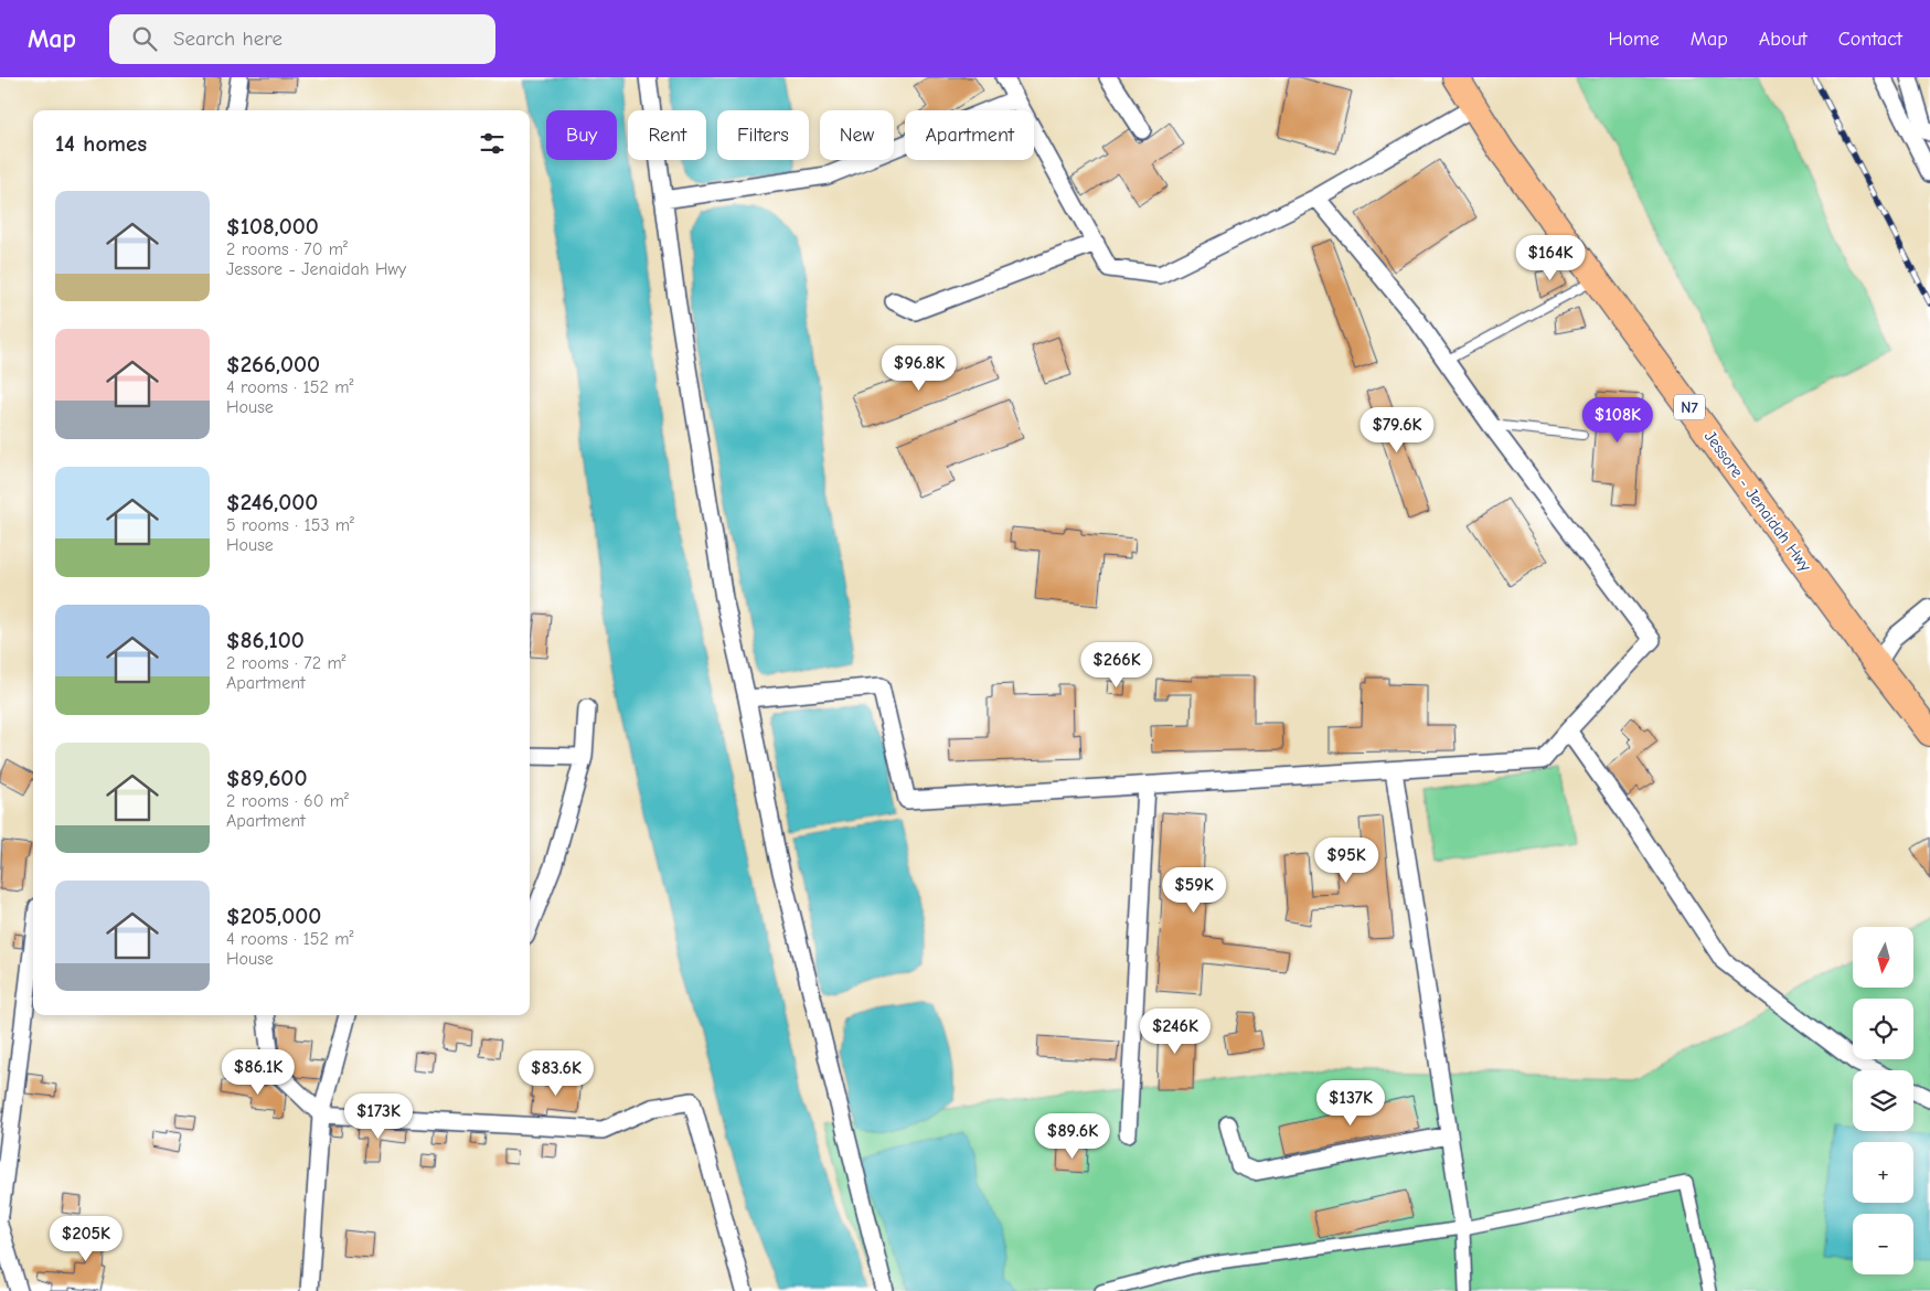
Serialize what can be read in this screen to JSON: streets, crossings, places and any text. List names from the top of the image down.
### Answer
{
  "streets": {
    "highway": ["N7", "Jessore - Jenaidah Hwy"]
  },
  "north": "bottom",
  "page": {
    "header": "Map",
    "search": "Search here",
    "nav": [
      "Home",
      "Map",
      "About",
      "Contact"
    ],
    "chip": [
      "Buy",
      "Rent",
      "Filters",
      "New",
      "Apartment"
    ],
    "heading": "14 homes",
    "list": [
      {
        "name": "$108,000",
        "note": "2 rooms · 70 m² · Jessore - Jenaidah Hwy"
      },
      {
        "name": "$266,000",
        "note": "4 rooms · 152 m² · House"
      },
      {
        "name": "$246,000",
        "note": "5 rooms · 153 m² · House"
      },
      {
        "name": "$86,100",
        "note": "2 rooms · 72 m² · Apartment"
      },
      {
        "name": "$89,600",
        "note": "2 rooms · 60 m² · Apartment"
      },
      {
        "name": "$205,000",
        "note": "4 rooms · 152 m² · House"
      }
    ],
    "price": [
      "$164K",
      "$96.8K",
      "$108K",
      "$79.6K",
      "$266K",
      "$95K",
      "$59K",
      "$246K",
      "$86.1K",
      "$83.6K",
      "$137K",
      "$173K",
      "$89.6K",
      "$205K"
    ],
    "map_buttons": ["+", "−"]
  }
}
